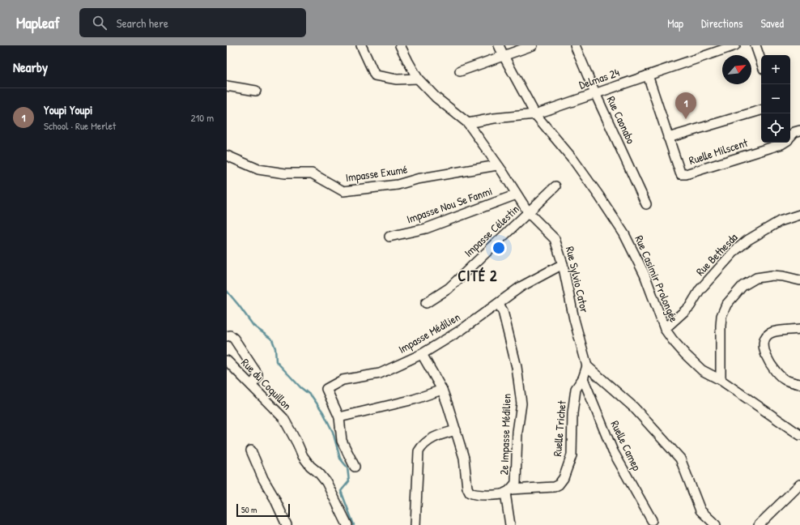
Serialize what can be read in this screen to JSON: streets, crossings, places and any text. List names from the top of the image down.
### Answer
{
  "streets": {
    "street": [
      "Delmas 24",
      "Rue Caonabo",
      "Ruelle Milscent",
      "Impasse Exumé",
      "Impasse Nou Se Fanmi",
      "Impasse Célestin",
      "Rue Bethesda",
      "Rue Casimir Prolongée",
      "Rue Sylvio Cator",
      "Impasse Médilien",
      "Rue du Coquillon",
      "Ruelle Trichet",
      "2e Impasse Médilien",
      "Ruelle Camep"
    ]
  },
  "crossings": [
    ["Delmas 24", "Rue Caonabo"],
    ["Delmas 24", "Ruelle Milscent"],
    ["Delmas 24", "Rue Casimir Prolongée"],
    ["Delmas 24", "Rue Sylvio Cator"],
    ["Impasse Exumé", "Rue Sylvio Cator"],
    ["Impasse Nou Se Fanmi", "Rue Sylvio Cator"],
    ["Impasse Célestin", "Rue Sylvio Cator"],
    ["Rue Bethesda", "Rue Casimir Prolongée"],
    ["Rue Sylvio Cator", "Impasse Médilien"],
    ["Rue Sylvio Cator", "Ruelle Trichet"],
    ["Impasse Médilien", "2e Impasse Médilien"],
    ["Ruelle Trichet", "2e Impasse Médilien"],
    ["Ruelle Trichet", "Ruelle Camep"]
  ],
  "districts": ["CITÉ 2"],
  "scale_bar": "50 m",
  "north": "top right",
  "page": {
    "header": "Mapleaf",
    "search": "Search here",
    "nav": ["Map", "Directions", "Saved"],
    "heading": "Nearby",
    "map_buttons": ["+", "−"],
    "list": [
      {
        "mark": "1",
        "name": "Youpi Youpi",
        "note": "School · Rue Merlet",
        "value": "210 m"
      }
    ],
    "pins": "1",
    "scale": "50 m"
  }
}
